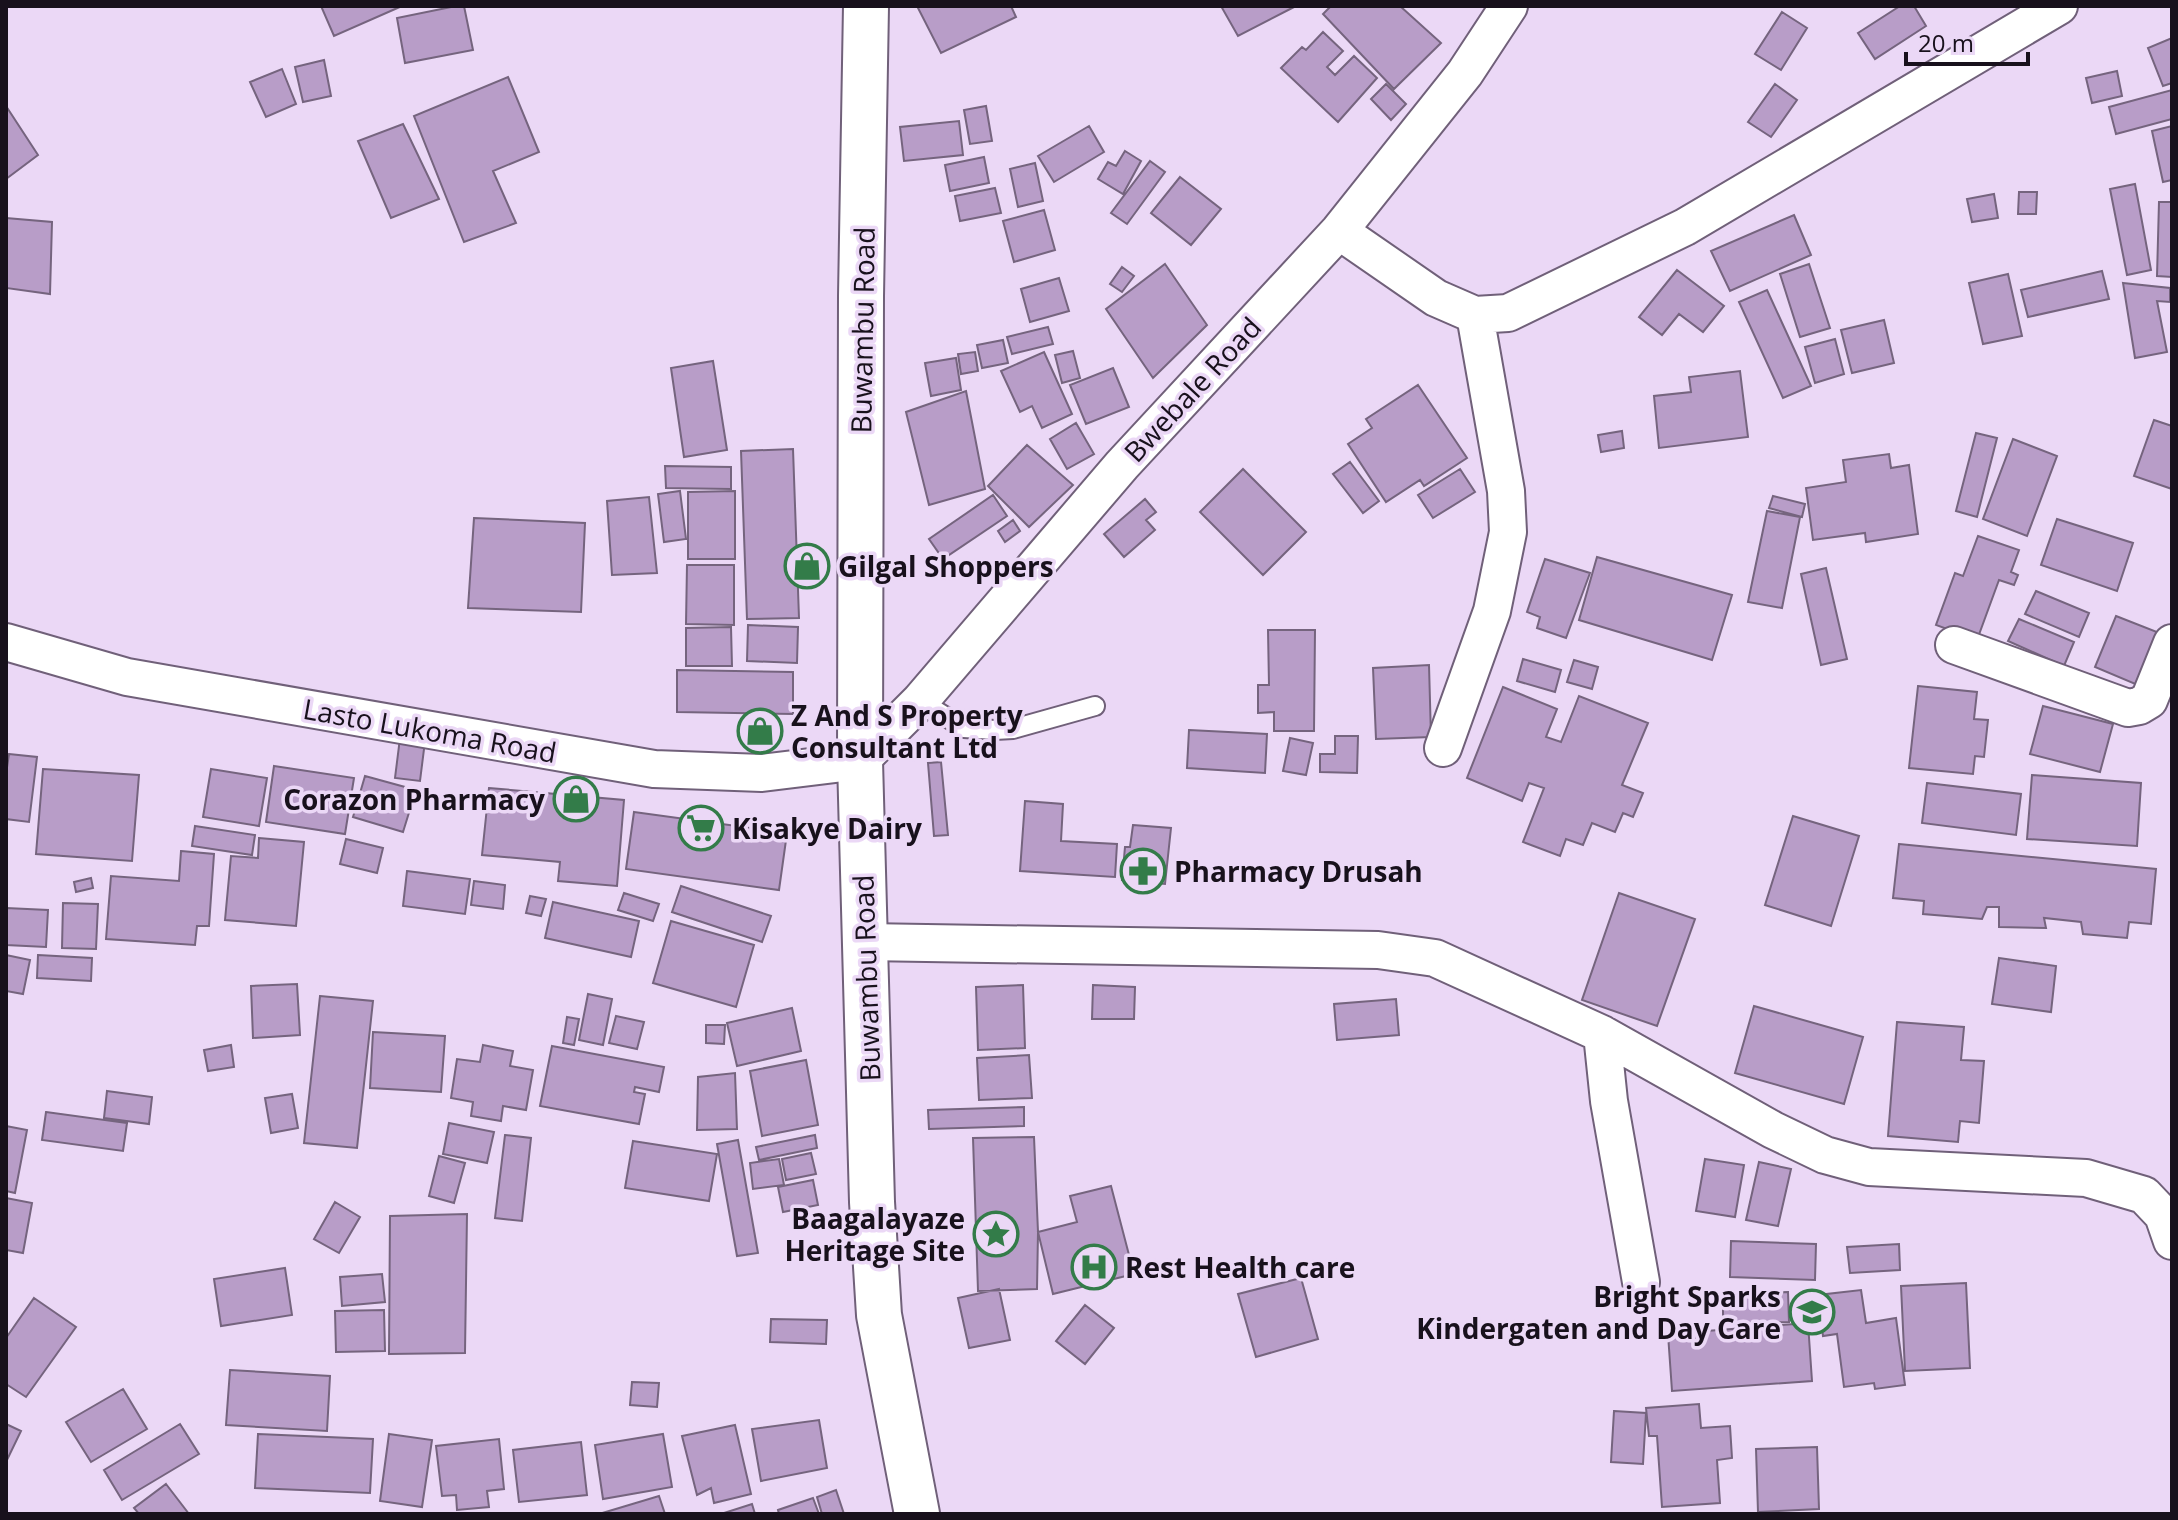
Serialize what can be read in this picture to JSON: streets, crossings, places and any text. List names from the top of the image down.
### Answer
{
  "streets": {
    "street": ["Buwambu Road", "Bwebale Road", "Lasto Lukoma Road"]
  },
  "crossings": [
    ["Buwambu Road", "Bwebale Road"],
    ["Buwambu Road", "Lasto Lukoma Road"],
    ["Bwebale Road", "Lasto Lukoma Road"]
  ],
  "places": {
    "shop": ["Gilgal Shoppers", "Z And S Property Consultant Ltd", "Corazon Pharmacy"],
    "supermarket": ["Kisakye Dairy"],
    "pharmacy": ["Pharmacy Drusah"],
    "place": ["Baagalayaze Heritage Site"],
    "hospital": ["Rest Health care"],
    "school or university": ["Bright Sparks Kindergaten and Day Care"]
  },
  "scale_bar": "20 m"
}
